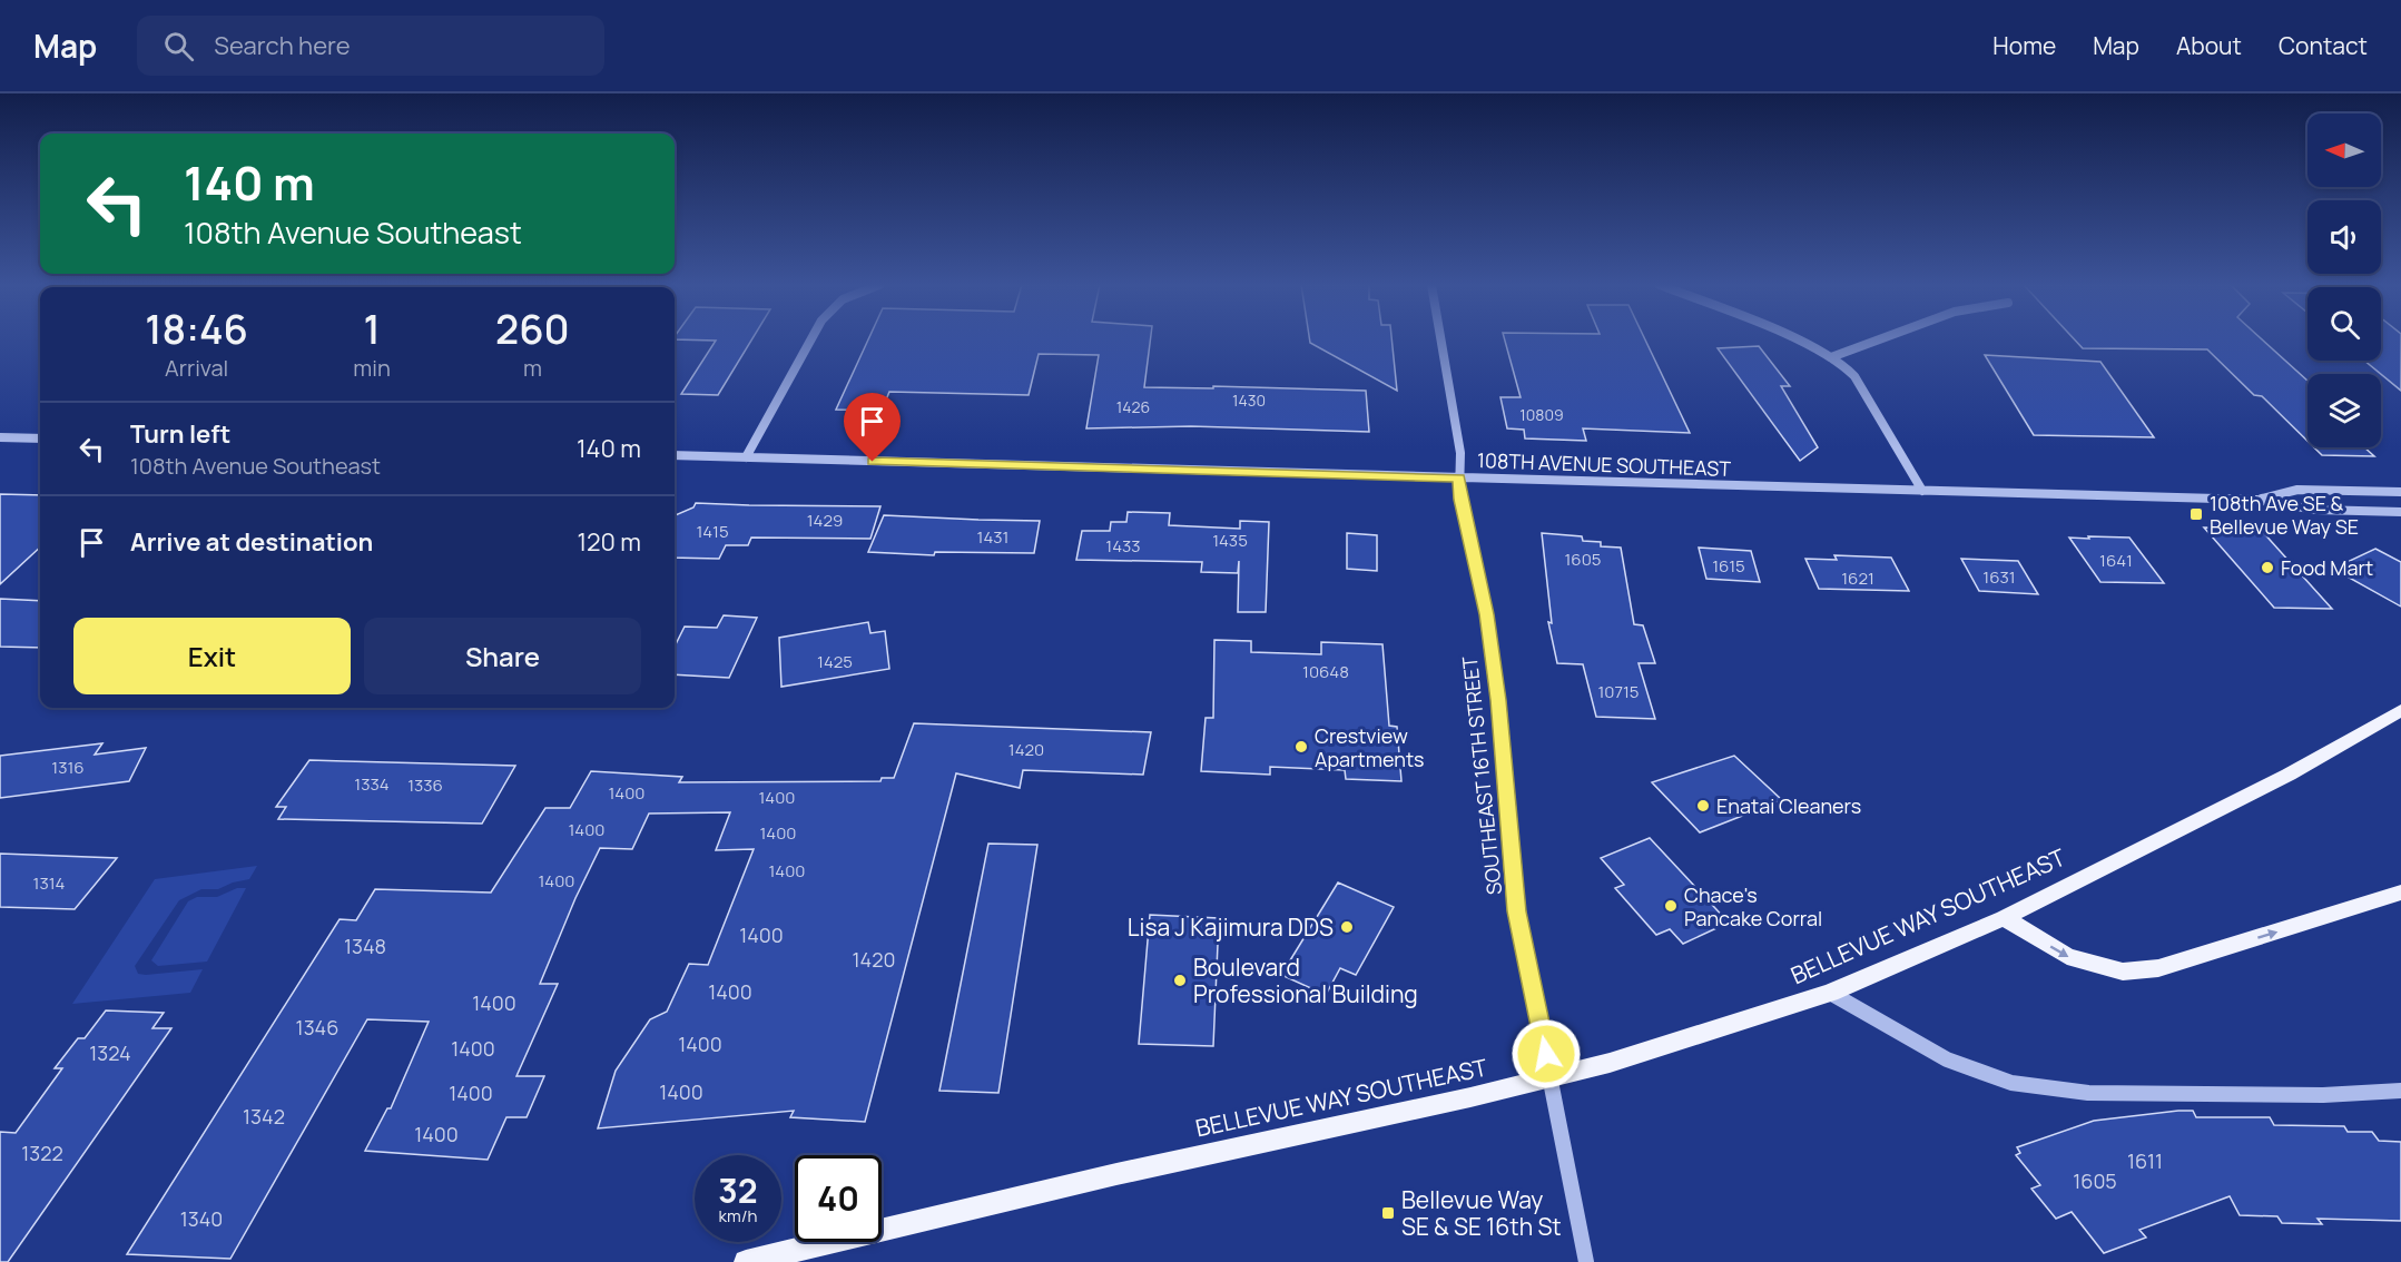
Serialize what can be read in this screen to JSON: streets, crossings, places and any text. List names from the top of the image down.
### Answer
{
  "streets": {
    "main road": ["BELLEVUE WAY SOUTHEAST"],
    "street": ["108TH AVENUE SOUTHEAST", "SOUTHEAST 16TH STREET"]
  },
  "crossings": [
    ["108TH AVENUE SOUTHEAST", "SOUTHEAST 16TH STREET"],
    ["SOUTHEAST 16TH STREET", "BELLEVUE WAY SOUTHEAST"]
  ],
  "places": {
    "transit": ["108th Ave SE & Bellevue Way SE", "Bellevue Way SE & SE 16th St"],
    "other": [
      "Food Mart",
      "Crestview Apartments",
      "Enatai Cleaners",
      "Chace's Pancake Corral",
      "Lisa J Kajimura DDS",
      "Boulevard Professional Building"
    ]
  },
  "house_numbers": [
    "1430",
    "1426",
    "10809",
    "1429",
    "1415",
    "1431",
    "1435",
    "1433",
    "1605",
    "1641",
    "1615",
    "1631",
    "1621",
    "1425",
    "10648",
    "10715",
    "1420",
    "1316",
    "1334",
    "1336",
    "1400",
    "1400",
    "1400",
    "1400",
    "1400",
    "1400",
    "1314",
    "1400",
    "1348",
    "1420",
    "1400",
    "1400",
    "1346",
    "1400",
    "1400",
    "1324",
    "1400",
    "1400",
    "1342",
    "1400",
    "1322",
    "1611",
    "1605",
    "1340"
  ],
  "north": "left",
  "page": {
    "header": "Map",
    "search": "Search here",
    "nav": [
      "Home",
      "Map",
      "About",
      "Contact"
    ],
    "turn": ["140 m", "108th Avenue Southeast"],
    "eta": [
      "18:46",
      "Arrival",
      "1",
      "min",
      "260",
      "m"
    ],
    "list": [
      {
        "name": "Turn left",
        "note": "108th Avenue Southeast",
        "value": "140 m"
      },
      {
        "name": "Arrive at destination",
        "value": "120 m"
      }
    ],
    "buttons": ["Exit", "Share"],
    "speed": "32 km/h",
    "limit": "40"
  }
}
